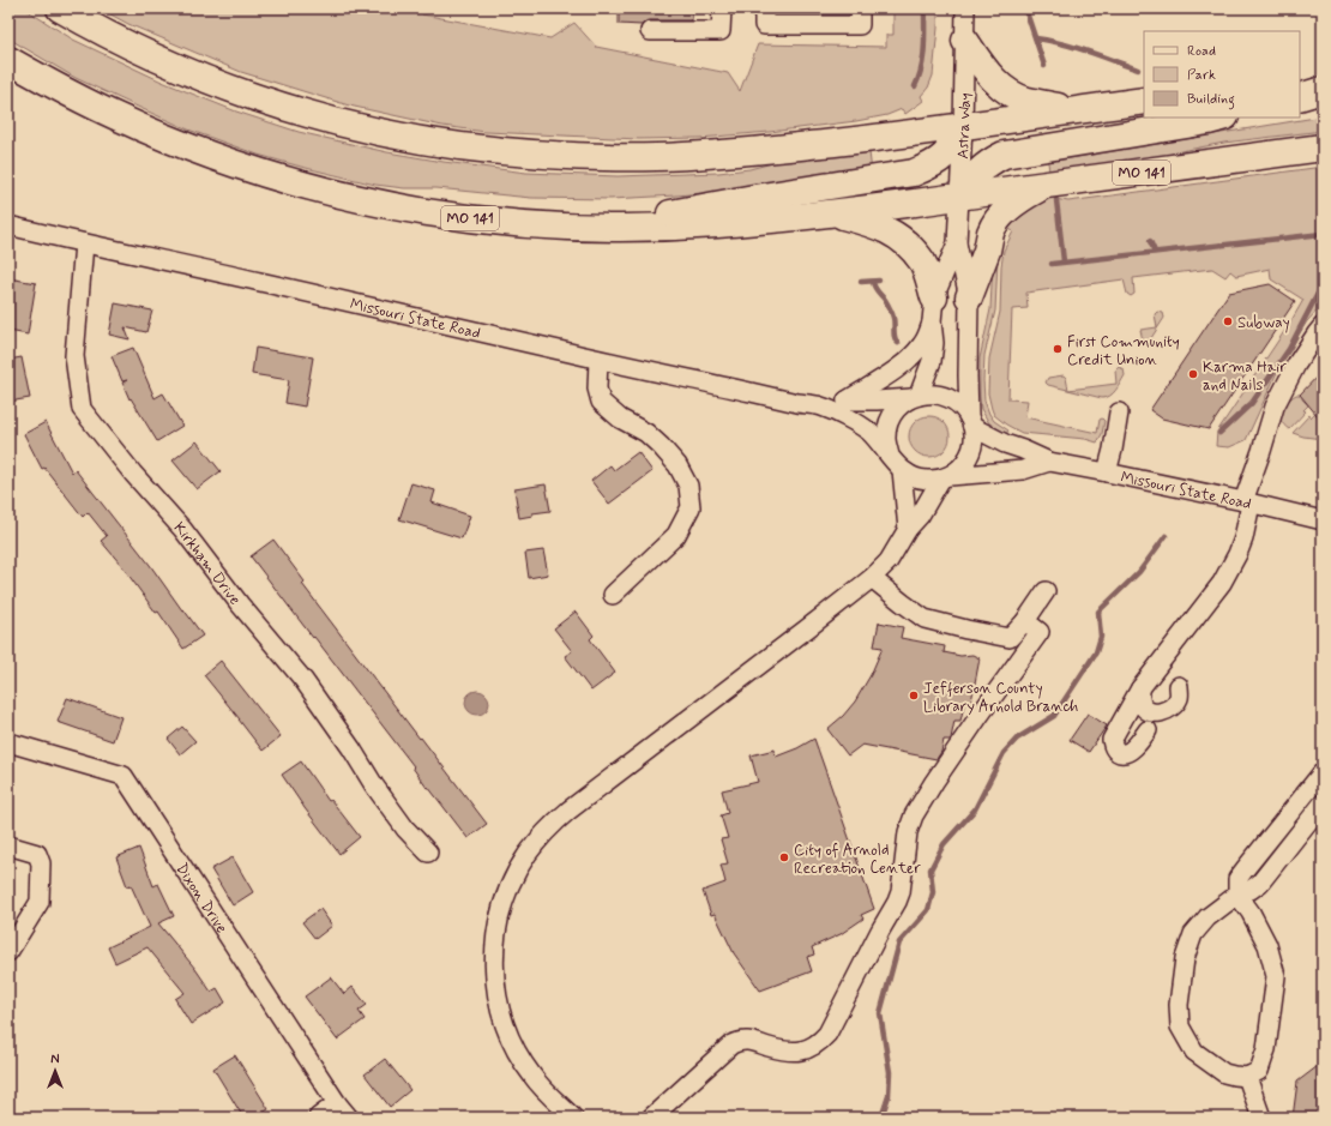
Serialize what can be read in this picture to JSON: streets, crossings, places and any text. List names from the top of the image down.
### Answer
{
  "streets": {
    "highway": ["MO 141"],
    "street": [
      "Astra Way",
      "Missouri State Road",
      "Kirkham Drive",
      "Dixon Drive"
    ]
  },
  "crossings": [
    ["Astra Way", "MO 141"],
    ["Astra Way", "Missouri State Road"],
    ["Missouri State Road", "Kirkham Drive"]
  ],
  "places": [
    "Subway",
    "First Community Credit Union",
    "Karma Hair and Nails",
    "Jefferson County Library Arnold Branch",
    "City of Arnold Recreation Center"
  ],
  "legend": ["Road", "Park", "Building"],
  "north": "top"
}
